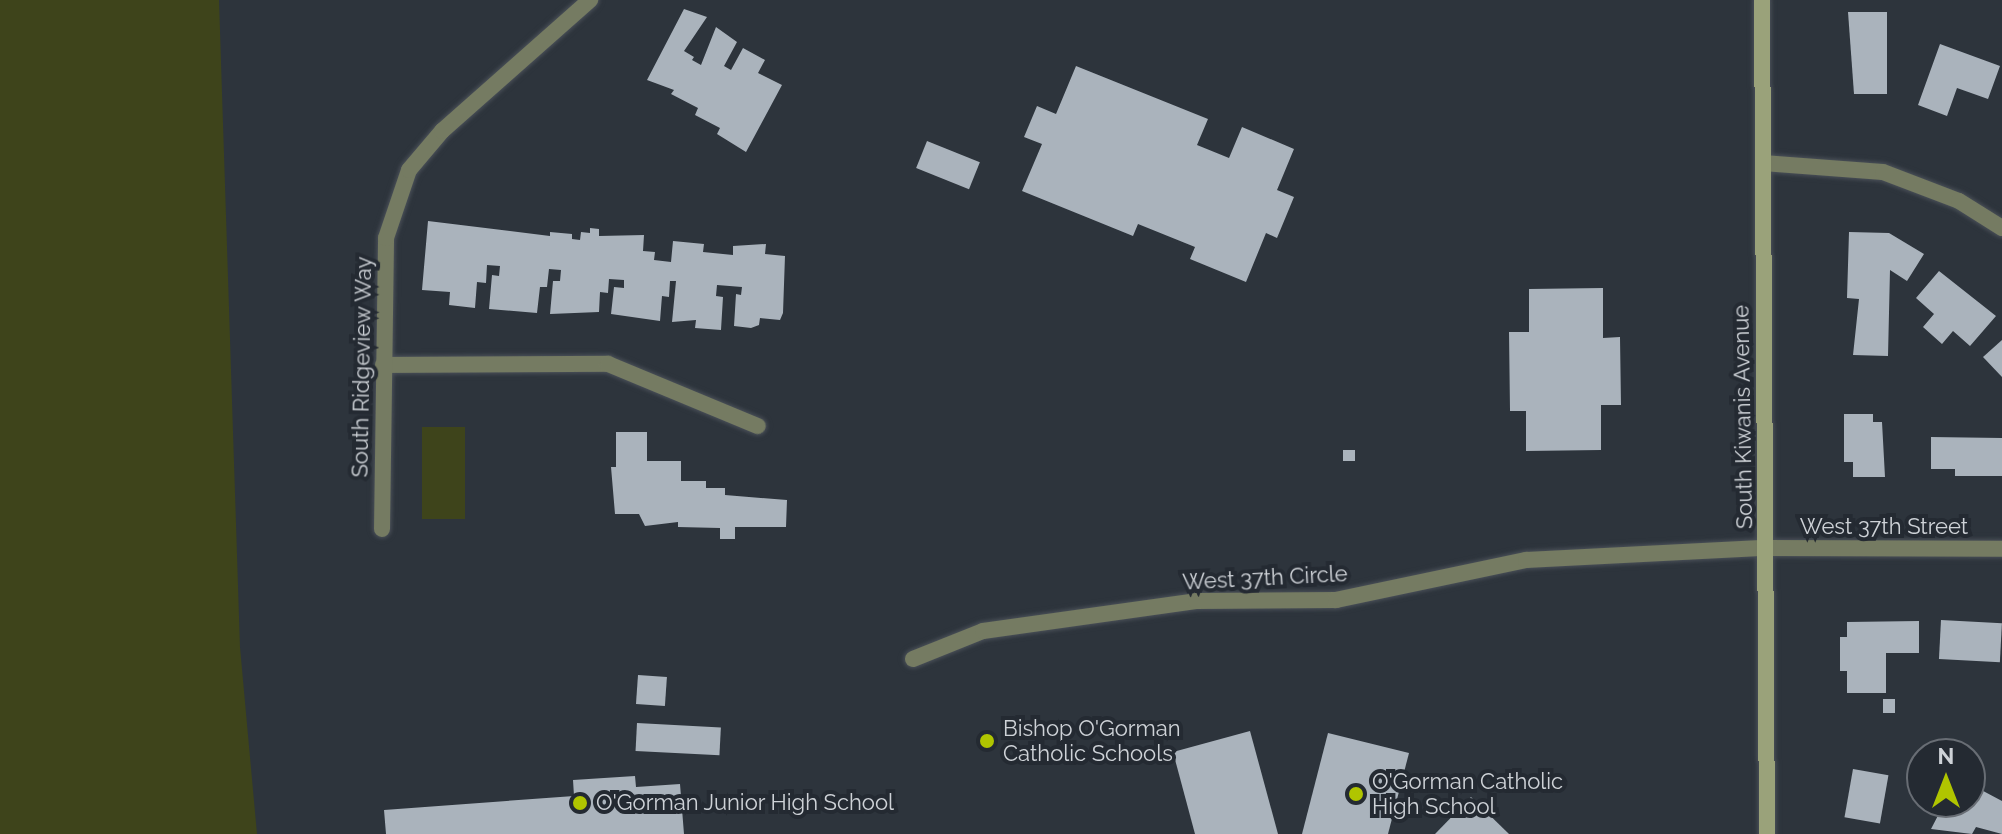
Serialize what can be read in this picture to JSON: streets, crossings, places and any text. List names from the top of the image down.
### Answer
{
  "streets": {
    "main road": ["South Kiwanis Avenue"],
    "street": ["South Ridgeview Way", "West 37th Street", "West 37th Circle"]
  },
  "crossings": [
    ["South Kiwanis Avenue", "West 37th Street"],
    ["South Kiwanis Avenue", "West 37th Circle"],
    ["West 37th Street", "West 37th Circle"]
  ],
  "places": ["Bishop O'Gorman Catholic Schools", "O'Gorman Catholic High School", "O'Gorman Junior High School"],
  "north": "top"
}
